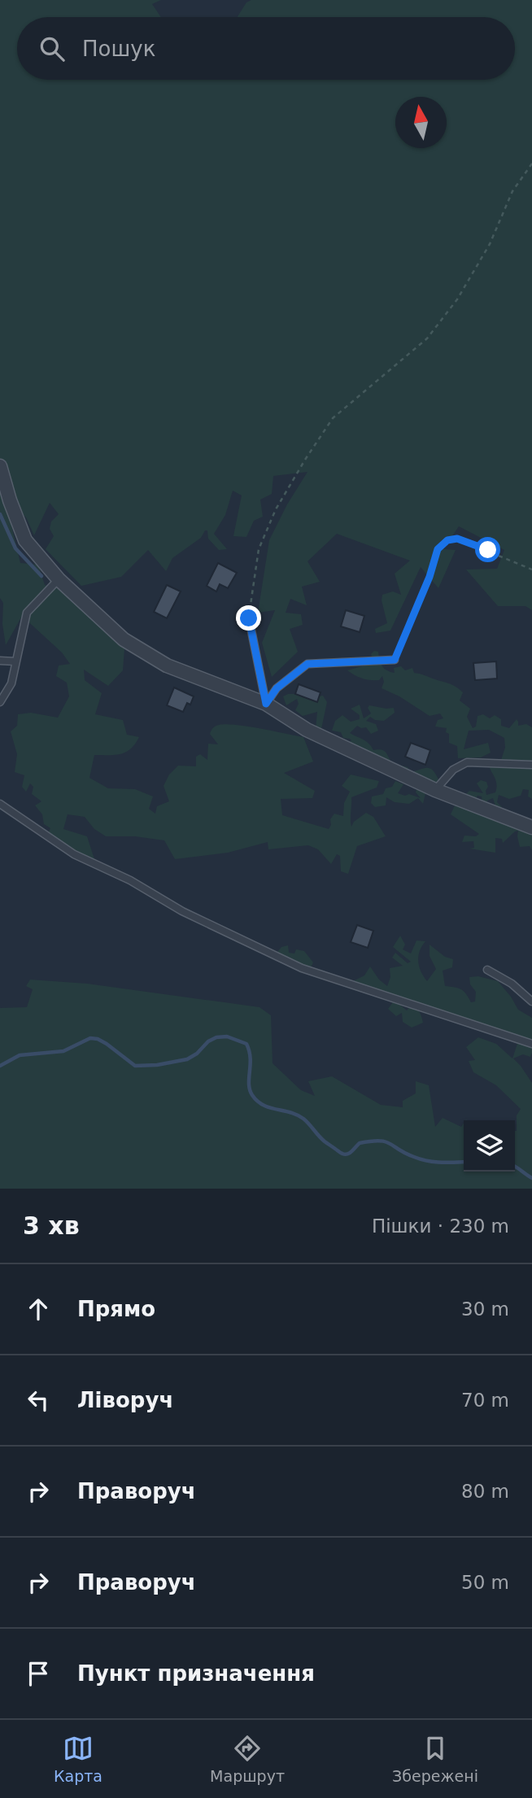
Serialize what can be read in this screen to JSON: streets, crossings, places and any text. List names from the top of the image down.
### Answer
{
  "north": "top",
  "page": {
    "search": "Пошук",
    "heading": ["3 хв", "Пішки · 230 m"],
    "list": [
      ["Прямо", "30 m"],
      ["Ліворуч", "70 m"],
      ["Праворуч", "80 m"],
      ["Праворуч", "50 m"],
      "Пункт призначення"
    ],
    "nav": ["Карта", "Маршрут", "Збережені"]
  }
}
